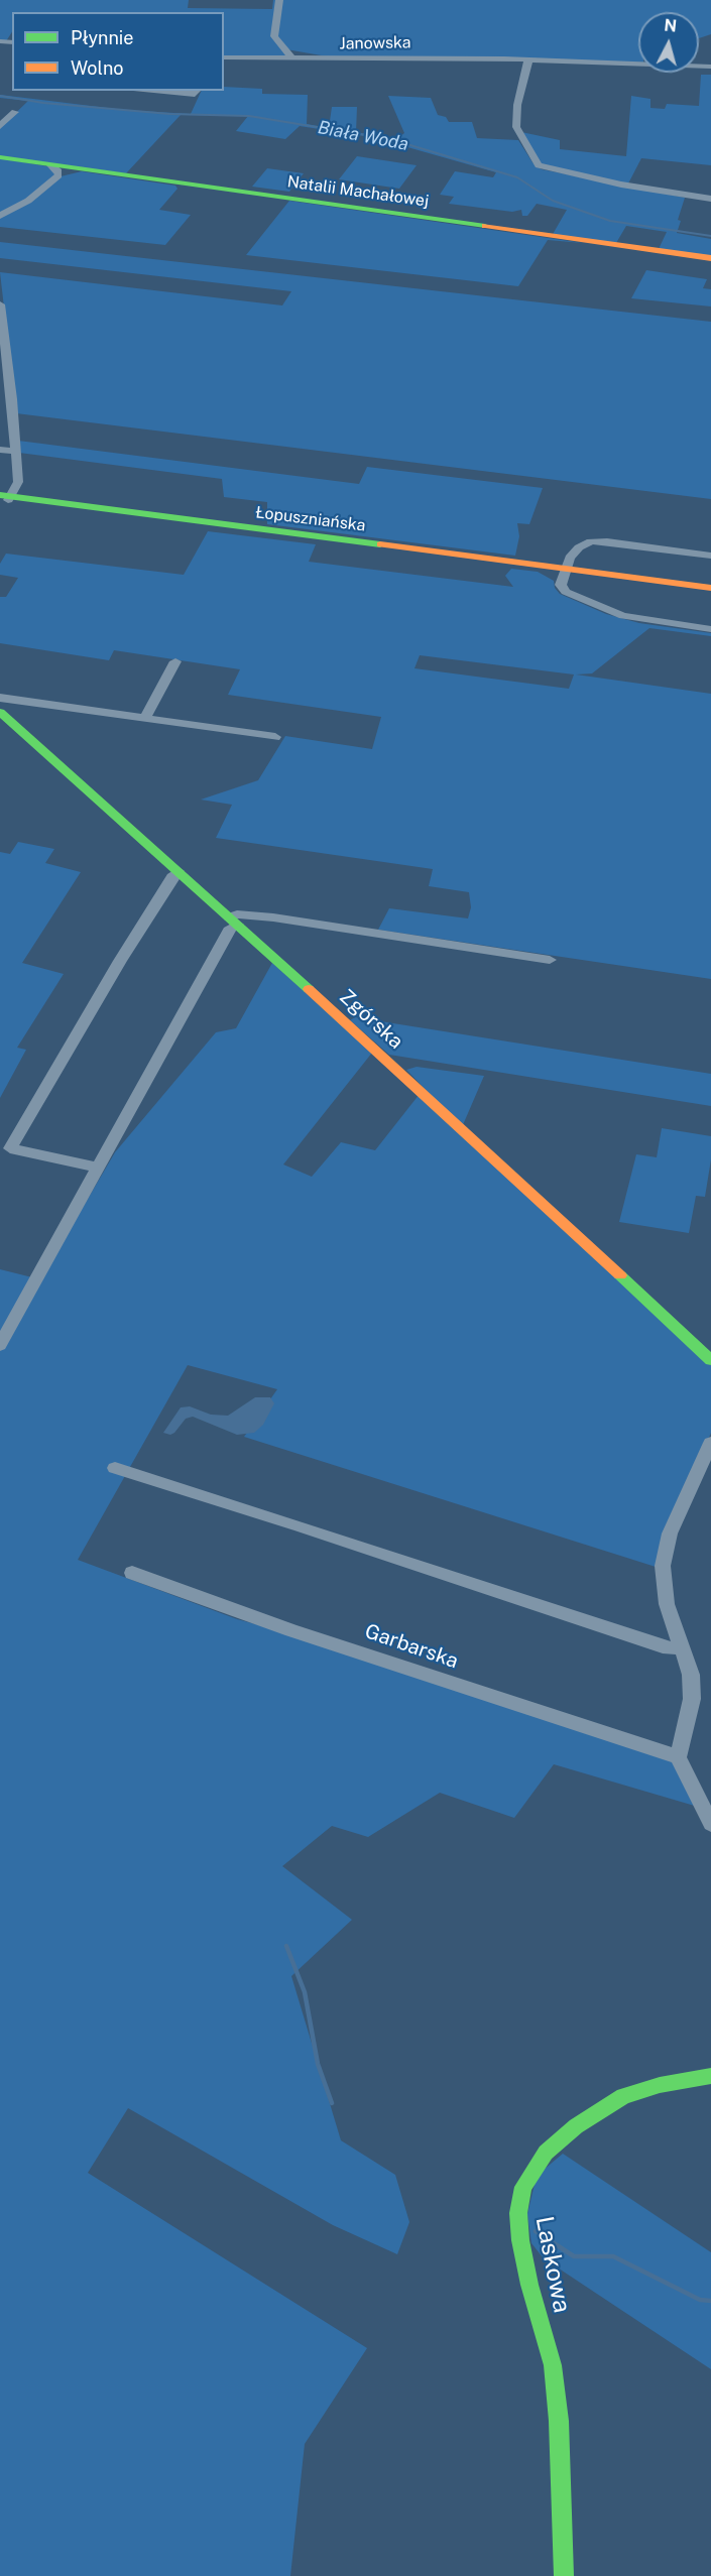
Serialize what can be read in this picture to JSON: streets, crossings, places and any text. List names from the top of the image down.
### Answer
{
  "streets": {
    "street": [
      "Janowska",
      "Natalii Machałowej",
      "Łopuszniańska",
      "Zgórska",
      "Garbarska",
      "Laskowa"
    ]
  },
  "water": ["Biała Woda"],
  "legend": ["Płynnie", "Wolno"],
  "north": "top"
}
